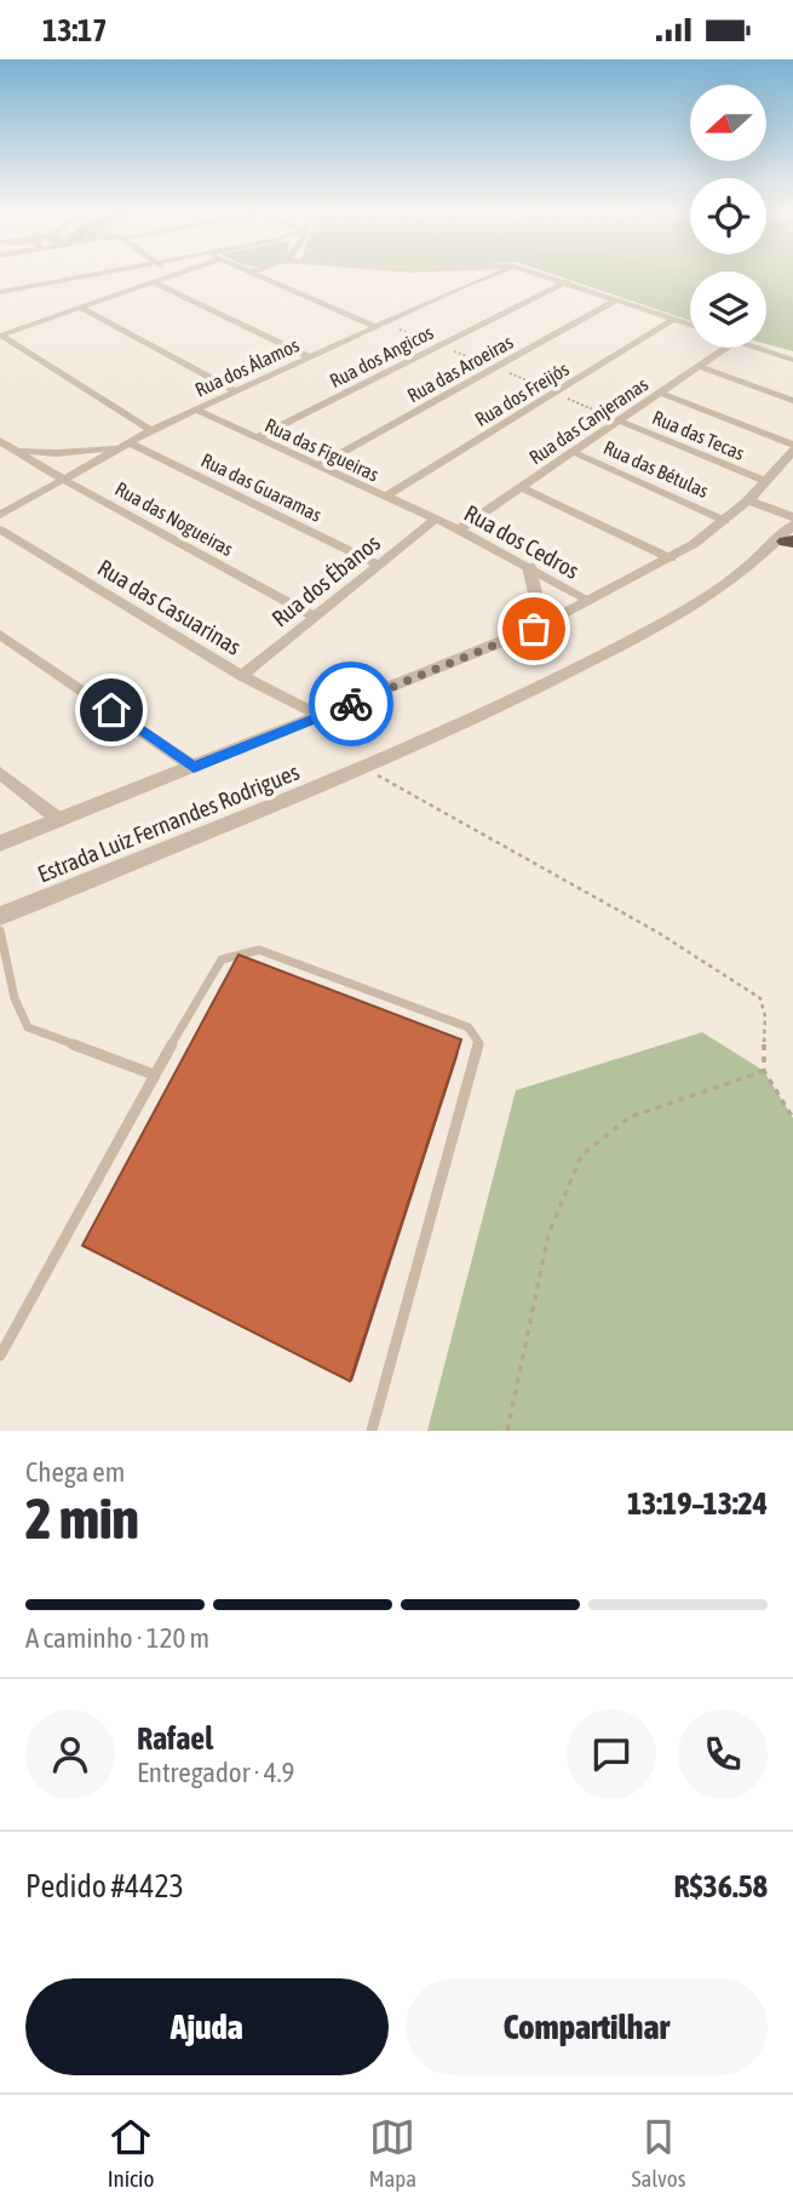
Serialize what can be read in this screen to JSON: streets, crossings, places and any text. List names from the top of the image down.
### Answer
{
  "streets": {
    "street": [
      "Rua dos Angicos",
      "Rua dos Álamos",
      "Rua das Aroeiras",
      "Rua dos Freijós",
      "Rua das Canjeranas",
      "Rua das Tecas",
      "Rua das Figueiras",
      "Rua das Bétulas",
      "Rua das Guaramas",
      "Rua das Nogueiras",
      "Rua dos Cedros",
      "Rua dos Ébanos",
      "Rua das Casuarinas",
      "Estrada Luiz Fernandes Rodrigues"
    ]
  },
  "crossings": [
    ["Rua dos Angicos", "Rua das Figueiras"],
    ["Rua dos Álamos", "Rua das Figueiras"],
    ["Rua dos Álamos", "Rua das Guaramas"],
    ["Rua dos Álamos", "Rua das Nogueiras"],
    ["Rua das Aroeiras", "Rua das Figueiras"],
    ["Rua dos Freijós", "Rua das Figueiras"],
    ["Rua das Canjeranas", "Rua das Tecas"],
    ["Rua das Canjeranas", "Rua das Bétulas"],
    ["Rua das Canjeranas", "Rua dos Cedros"],
    ["Rua das Figueiras", "Rua dos Cedros"],
    ["Rua das Figueiras", "Rua dos Ébanos"],
    ["Rua das Guaramas", "Rua dos Ébanos"],
    ["Rua das Nogueiras", "Rua dos Ébanos"],
    ["Rua dos Cedros", "Rua dos Ébanos"],
    ["Rua dos Ébanos", "Rua das Casuarinas"]
  ],
  "north": "left",
  "page": {
    "status": "13:17",
    "heading": ["2 min", "Chega em", "13:19–13:24"],
    "panel": [
      "Rafael",
      "Entregador · 4.9",
      "Pedido #4423",
      "R$36.58"
    ],
    "bar": "A caminho · 120 m",
    "buttons": ["Ajuda", "Compartilhar"],
    "tabs": ["Início", "Mapa", "Salvos"]
  }
}
